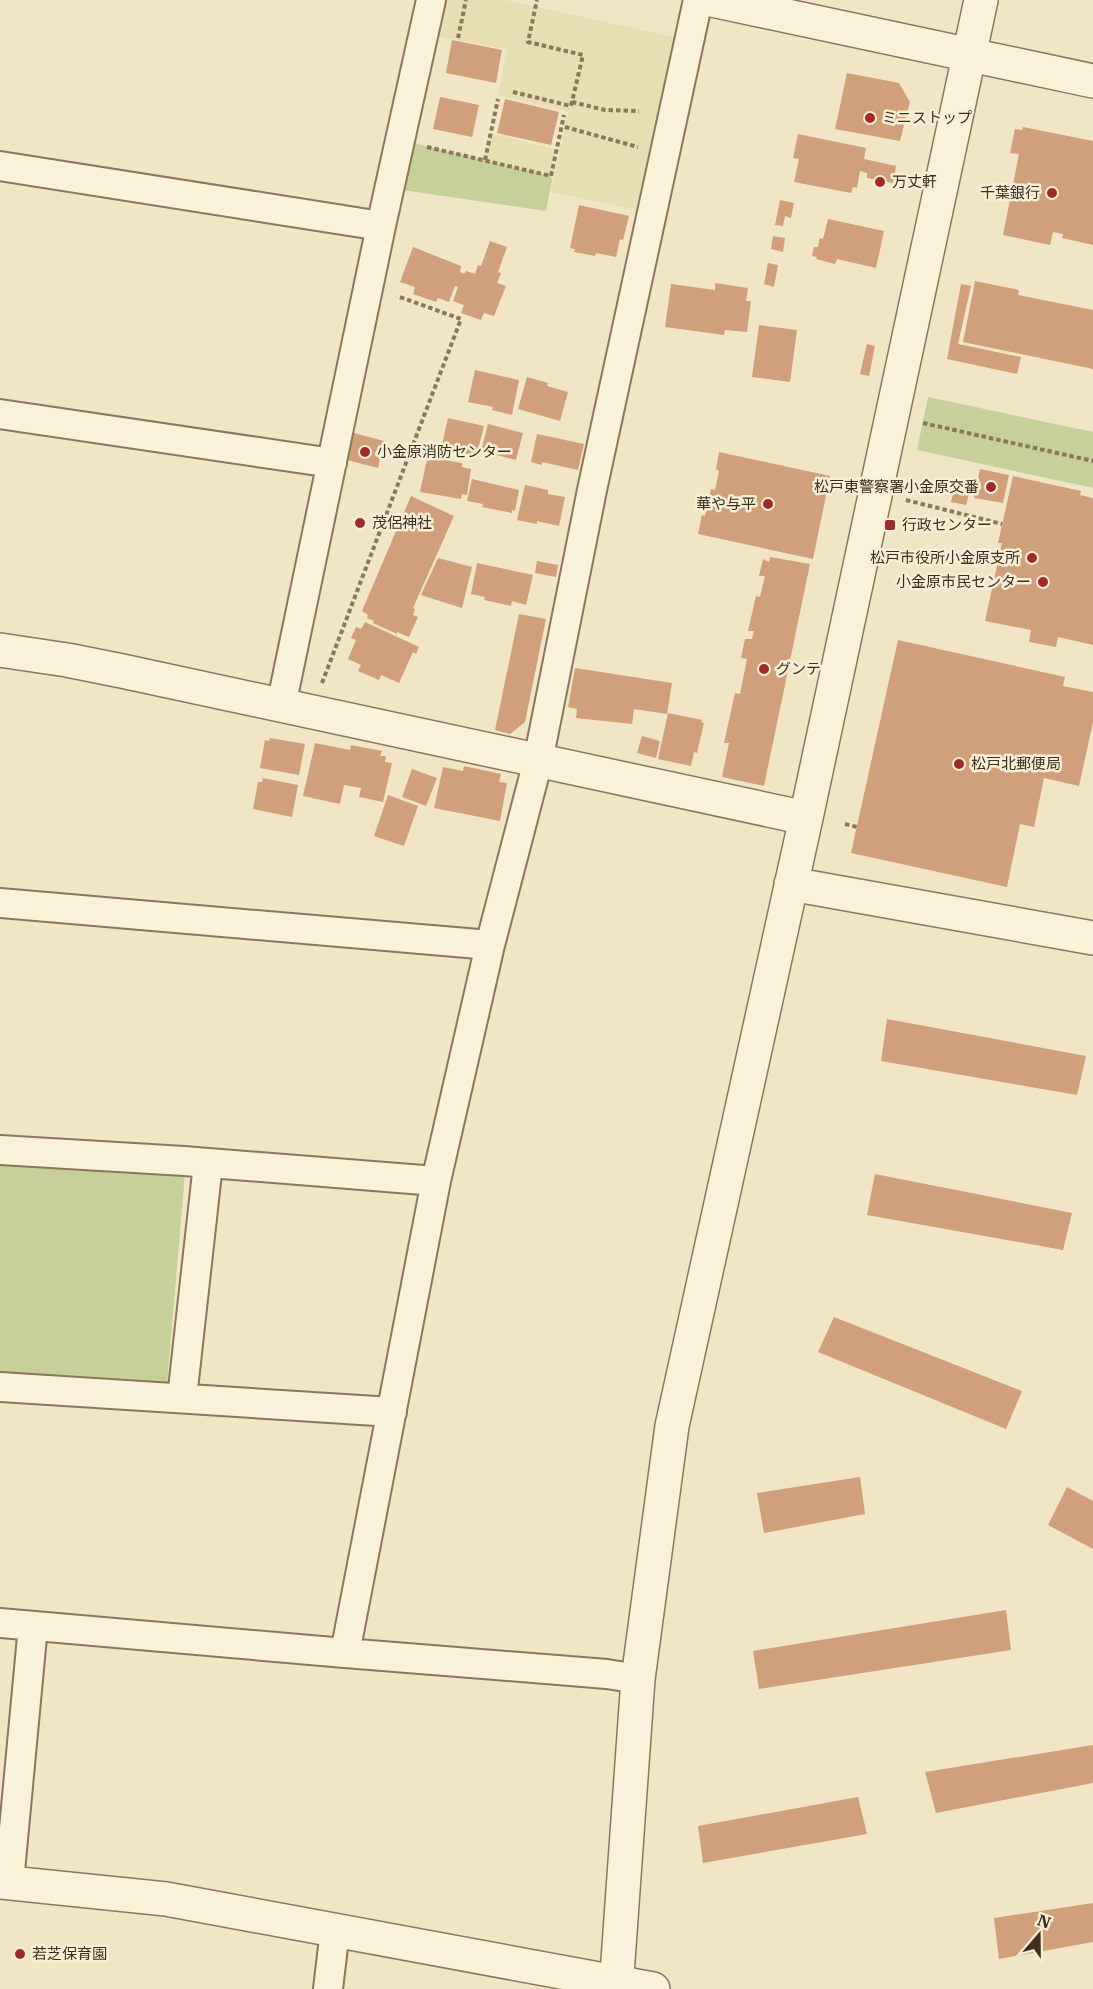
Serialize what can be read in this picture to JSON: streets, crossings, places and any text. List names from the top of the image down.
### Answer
{
  "places": {
    "other": [
      "ミニストップ",
      "万丈軒",
      "千葉銀行",
      "小金原消防センター",
      "松戸東警察署小金原交番",
      "華や与平",
      "茂侶神社",
      "松戸市役所小金原支所",
      "小金原市民センター",
      "グンテ",
      "松戸北郵便局",
      "若芝保育園"
    ],
    "transit": ["行政センター"]
  },
  "north": "top"
}
